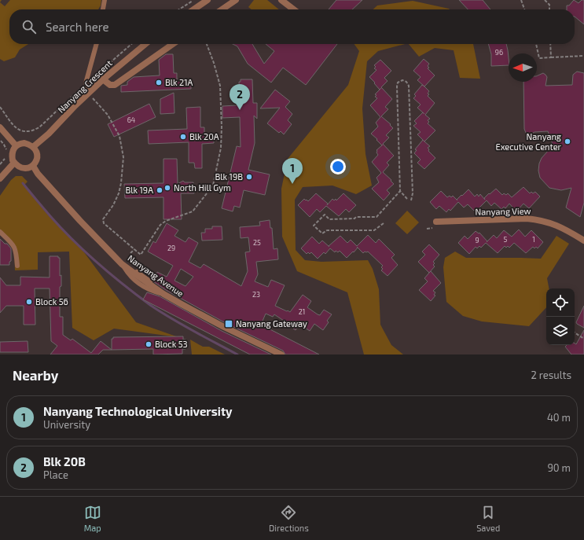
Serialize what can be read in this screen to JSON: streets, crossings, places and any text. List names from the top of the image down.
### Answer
{
  "streets": {
    "street": ["Nanyang Crescent", "Nanyang View", "Nanyang Avenue"]
  },
  "crossings": [
    ["Nanyang Crescent", "Nanyang Avenue"]
  ],
  "places": {
    "other": [
      "Blk 21A",
      "Blk 20A",
      "Nanyang Executive Center",
      "Blk 19B",
      "North Hill Gym",
      "Blk 19A",
      "Block 56",
      "Block 53"
    ],
    "transit": ["Nanyang Gateway"]
  },
  "house_numbers": [
    "96",
    "64",
    "5",
    "1",
    "9",
    "25",
    "29",
    "23",
    "21"
  ],
  "north": "left",
  "page": {
    "search": "Search here",
    "pins": ["2", "1"],
    "heading": ["Nearby", "2 results"],
    "list": [
      {
        "mark": "1",
        "name": "Nanyang Technological University",
        "note": "University",
        "value": "40 m"
      },
      {
        "mark": "2",
        "name": "Blk 20B",
        "note": "Place",
        "value": "90 m"
      }
    ],
    "nav": ["Map", "Directions", "Saved"]
  }
}
